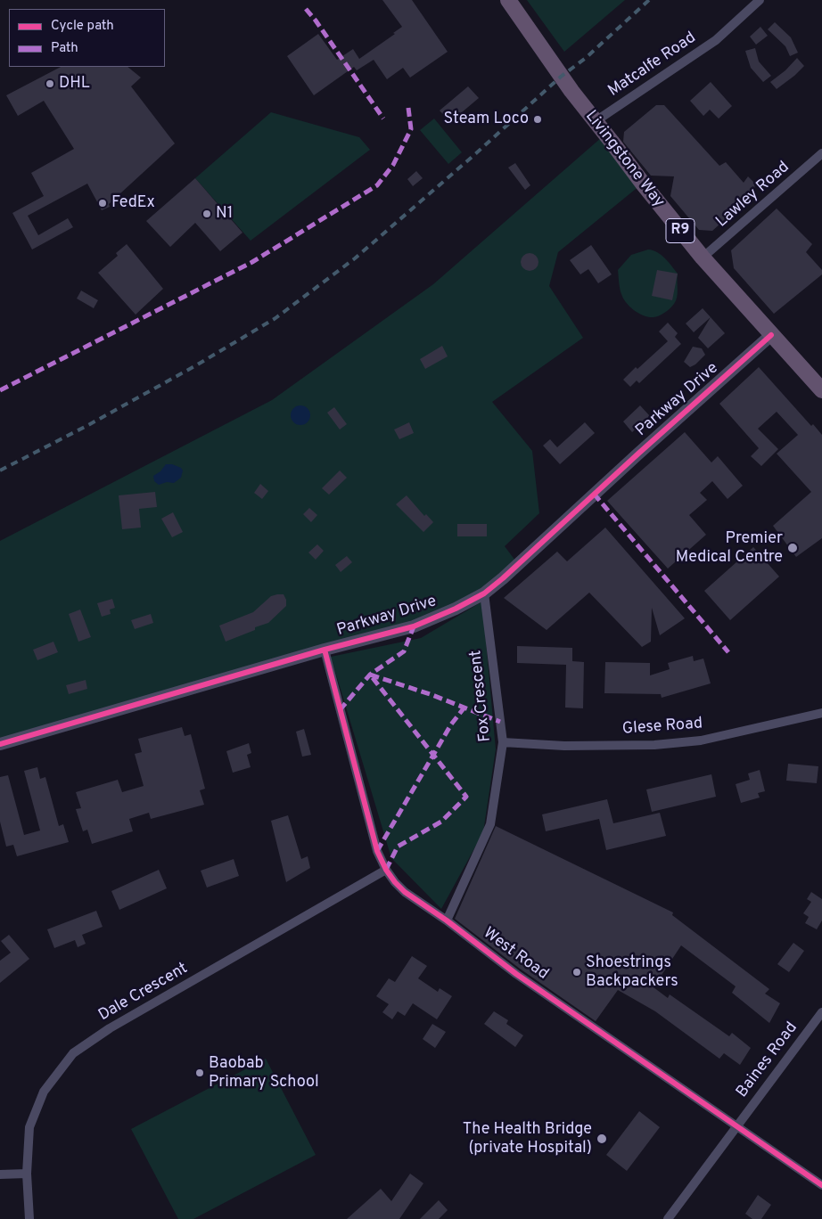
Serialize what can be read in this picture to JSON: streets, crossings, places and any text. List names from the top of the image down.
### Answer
{
  "streets": {
    "highway": ["Livingstone Way", "R9"],
    "street": [
      "Matcalfe Road",
      "Lawley Road",
      "Parkway Drive",
      "Fox Crescent",
      "Glese Road",
      "West Road",
      "Dale Crescent",
      "Baines Road"
    ]
  },
  "crossings": [
    ["Matcalfe Road", "Livingstone Way"],
    ["Livingstone Way", "Lawley Road"],
    ["Livingstone Way", "Parkway Drive"],
    ["Parkway Drive", "Fox Crescent"],
    ["Parkway Drive", "West Road"],
    ["Fox Crescent", "Glese Road"],
    ["Fox Crescent", "West Road"],
    ["West Road", "Dale Crescent"],
    ["West Road", "Baines Road"]
  ],
  "places": [
    "DHL",
    "Steam Loco",
    "FedEx",
    "N1",
    "Premier Medical Centre",
    "Shoestrings Backpackers",
    "Baobab Primary School",
    "The Health Bridge (private Hospital)"
  ],
  "legend": ["Cycle path", "Path"]
}
